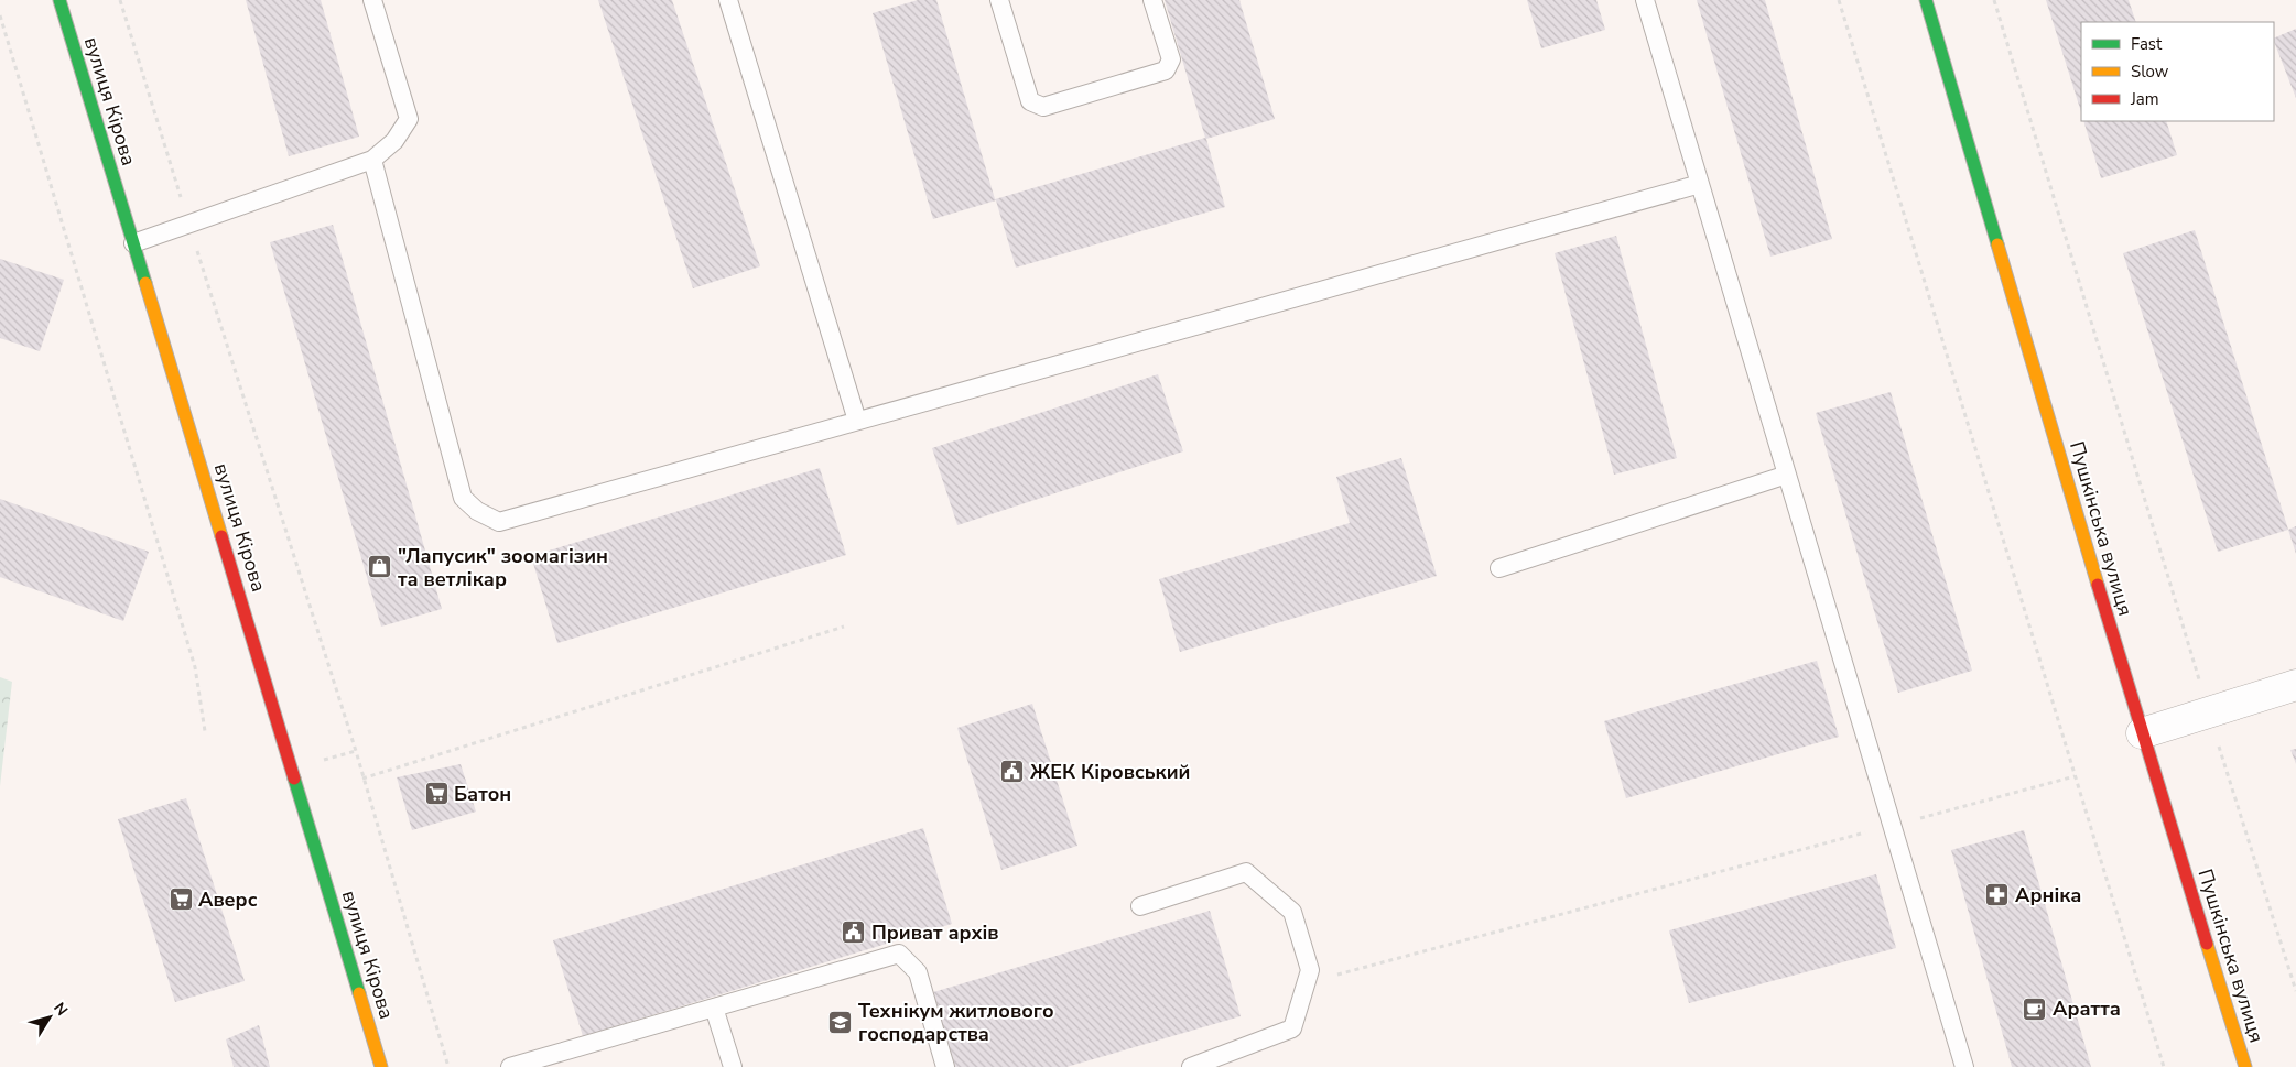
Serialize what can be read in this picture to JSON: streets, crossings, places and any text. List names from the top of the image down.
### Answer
{
  "streets": {
    "street": ["вулиця Кірова", "Пушкінська вулиця"]
  },
  "places": {
    "shop": ["\"Лапусик\" зоомагізин та ветлікар"],
    "public building": ["ЖЕК Кіровський", "Приват архів"],
    "supermarket": ["Батон", "Аверс"],
    "pharmacy": ["Арніка"],
    "cafe": ["Аратта"],
    "school or university": ["Технікум житлового господарства"]
  },
  "legend": ["Fast", "Slow", "Jam"],
  "north": "top right"
}
